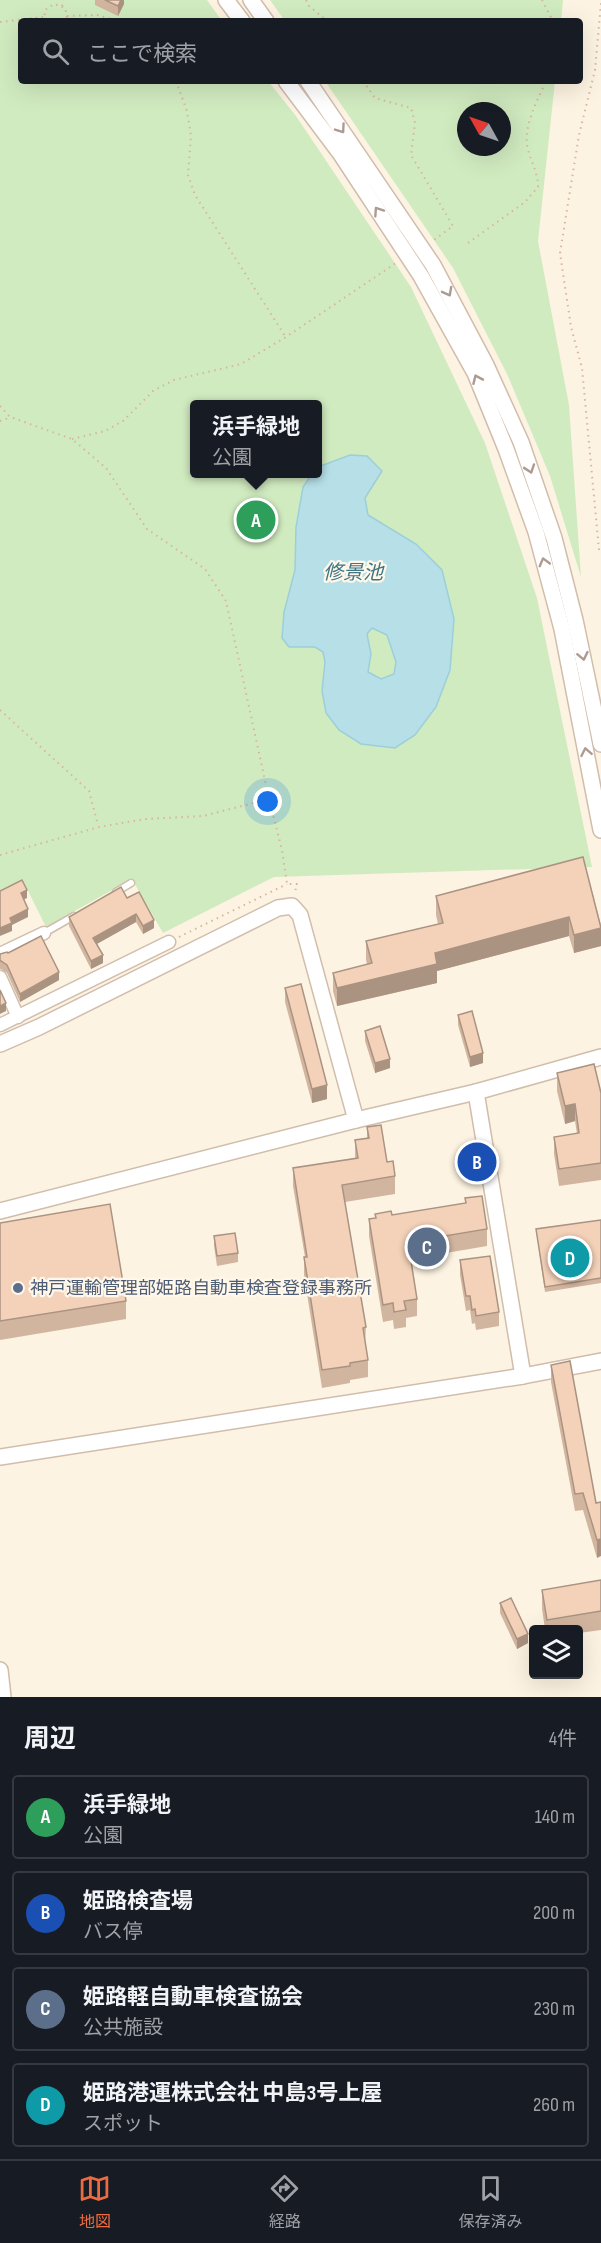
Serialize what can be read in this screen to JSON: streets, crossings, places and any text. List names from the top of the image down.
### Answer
{
  "water": ["修景池"],
  "places": ["神戸運輸管理部姫路自動車検査登録事務所"],
  "north": "top left",
  "page": {
    "search": "ここで検索",
    "popup": ["浜手緑地", "公園"],
    "pins": [
      "A",
      "B",
      "C",
      "D"
    ],
    "heading": ["周辺", "4件"],
    "list": [
      {
        "mark": "A",
        "name": "浜手緑地",
        "note": "公園",
        "value": "140 m"
      },
      {
        "mark": "B",
        "name": "姫路検査場",
        "note": "バス停",
        "value": "200 m"
      },
      {
        "mark": "C",
        "name": "姫路軽自動車検査協会",
        "note": "公共施設",
        "value": "230 m"
      },
      {
        "mark": "D",
        "name": "姫路港運株式会社 中島3号上屋",
        "note": "スポット",
        "value": "260 m"
      }
    ],
    "nav": ["地図", "経路", "保存済み"]
  }
}
